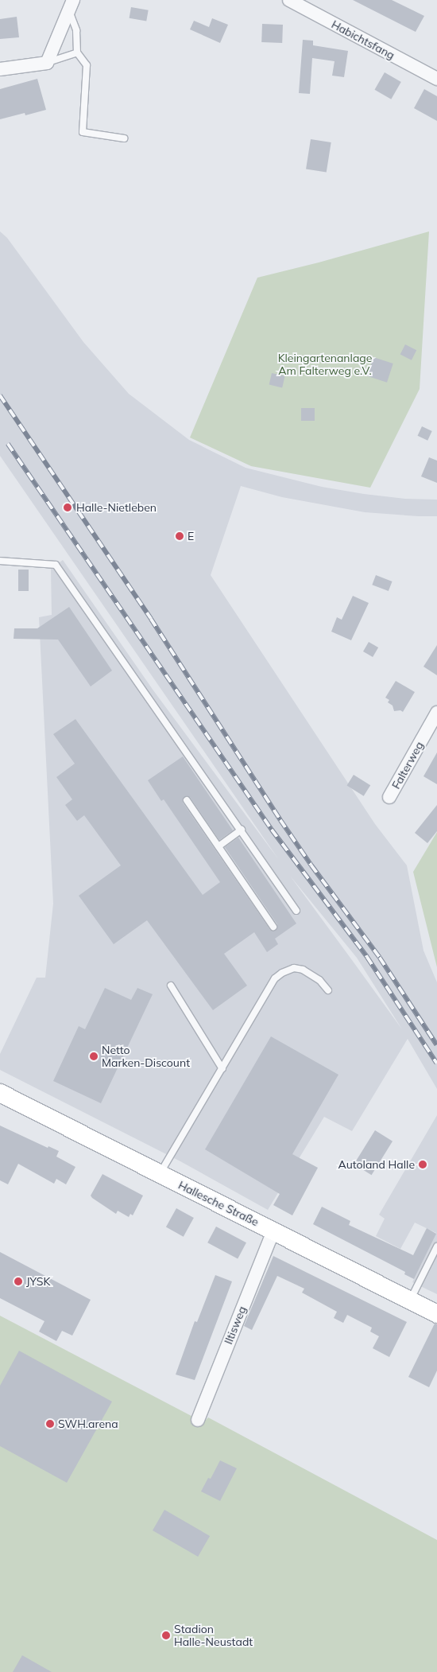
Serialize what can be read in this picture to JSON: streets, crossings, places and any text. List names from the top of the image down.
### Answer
{
  "streets": {
    "street": [
      "Habichtsfang",
      "Falterweg",
      "Hallesche Straße",
      "Iltisweg"
    ]
  },
  "crossings": [
    ["Hallesche Straße", "Iltisweg"]
  ],
  "parks": ["Kleingartenanlage Am Falterweg e.V."],
  "places": [
    "Halle-Nietleben",
    "E",
    "Netto Marken-Discount",
    "Autoland Halle",
    "JYSK",
    "SWH.arena",
    "Stadion Halle-Neustadt"
  ]
}
